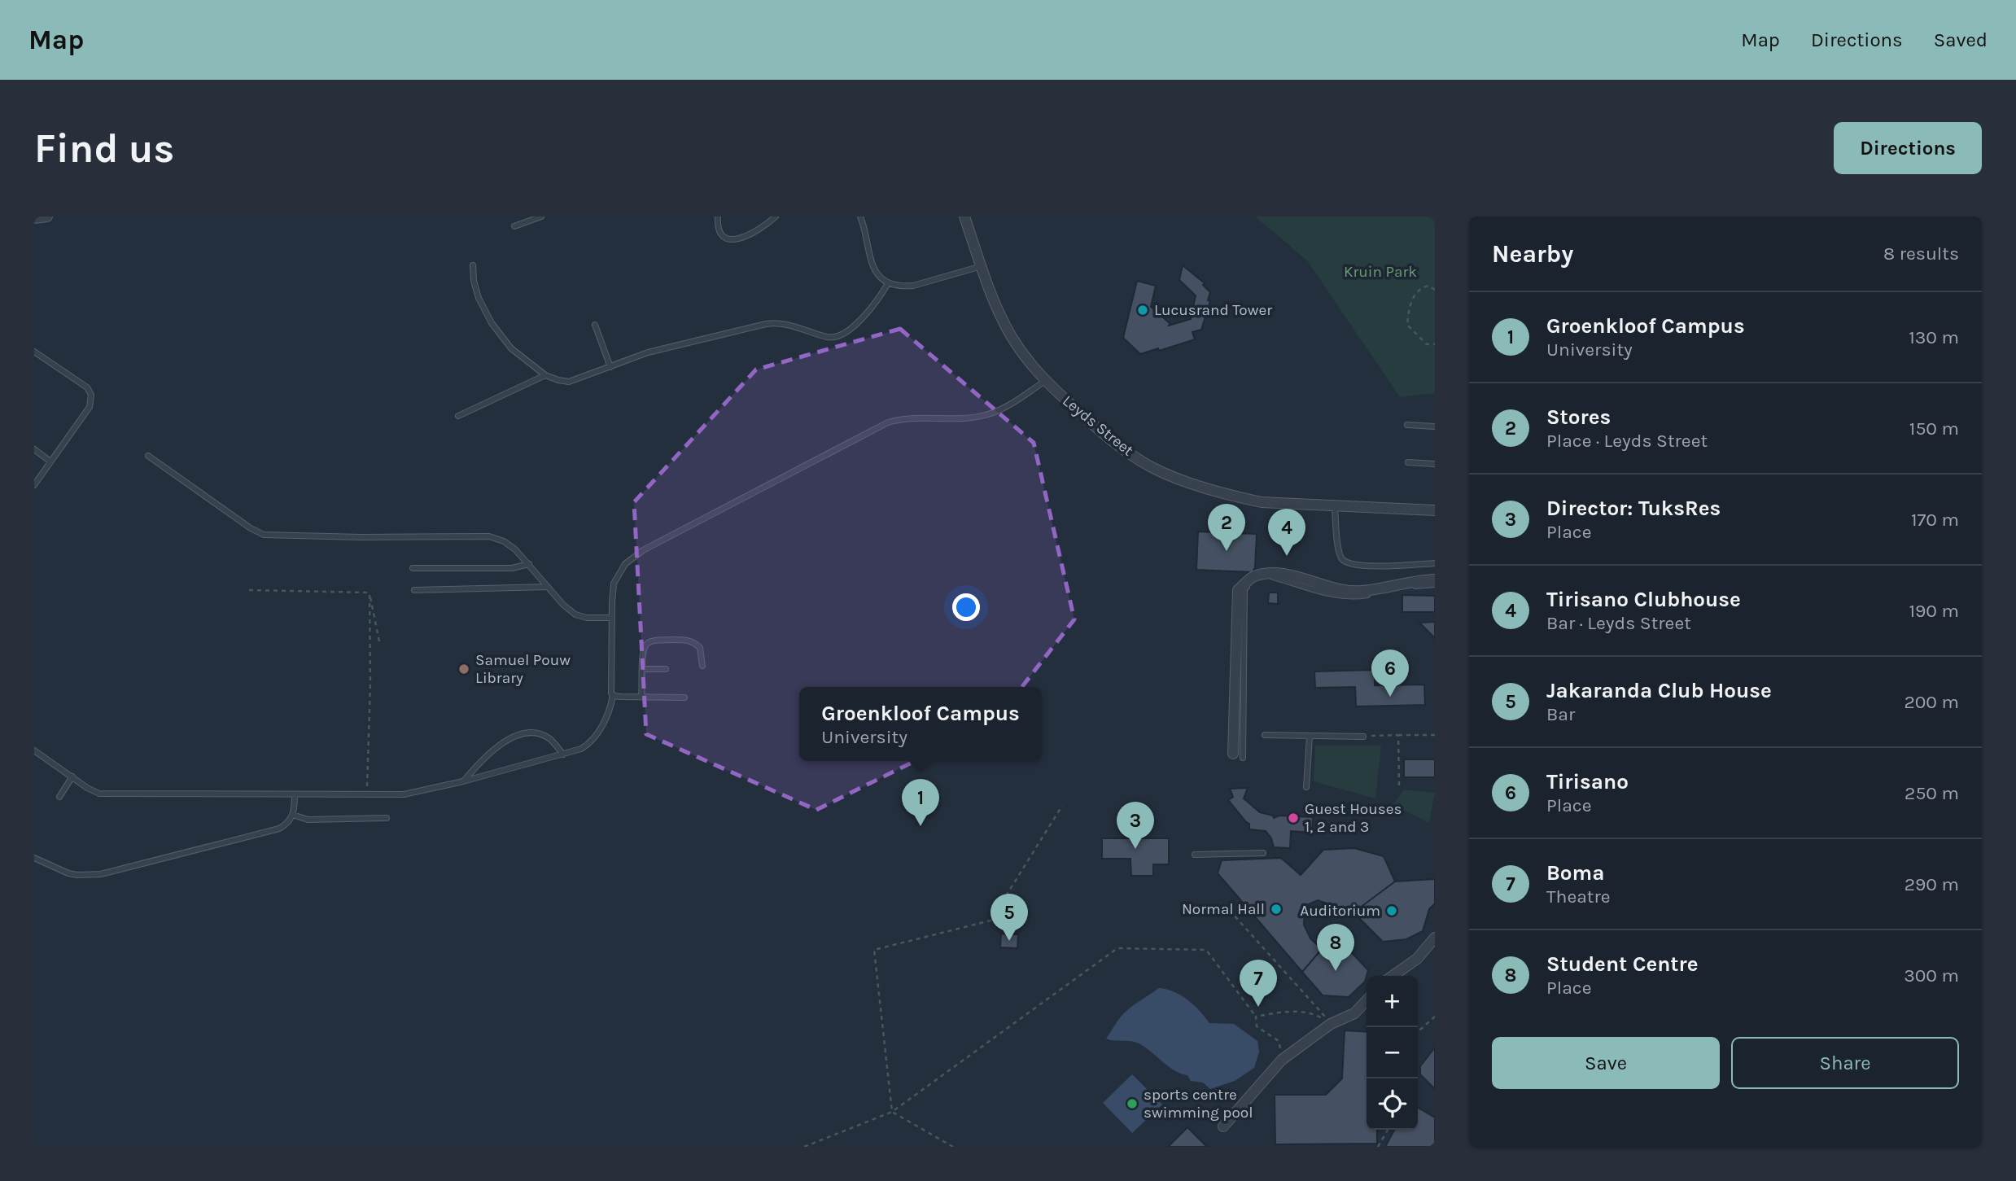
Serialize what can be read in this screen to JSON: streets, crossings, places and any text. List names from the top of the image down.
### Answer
{
  "streets": {
    "street": ["Leyds Street"]
  },
  "parks": ["Kruin Park"],
  "places": [
    "Lucusrand Tower",
    "Samuel Pouw Library",
    "Guest Houses 1, 2 and 3",
    "Normal Hall",
    "Auditorium",
    "sports centre swimming pool"
  ],
  "page": {
    "header": "Map",
    "nav": ["Map", "Directions", "Saved"],
    "buttons": [
      "Directions",
      ["Save", "Share"]
    ],
    "title": "Find us",
    "heading": ["Nearby", "8 results"],
    "list": [
      {
        "mark": "1",
        "name": "Groenkloof Campus",
        "note": "University",
        "value": "130 m"
      },
      {
        "mark": "2",
        "name": "Stores",
        "note": "Place · Leyds Street",
        "value": "150 m"
      },
      {
        "mark": "3",
        "name": "Director: TuksRes",
        "note": "Place",
        "value": "170 m"
      },
      {
        "mark": "4",
        "name": "Tirisano Clubhouse",
        "note": "Bar · Leyds Street",
        "value": "190 m"
      },
      {
        "mark": "5",
        "name": "Jakaranda Club House",
        "note": "Bar",
        "value": "200 m"
      },
      {
        "mark": "6",
        "name": "Tirisano",
        "note": "Place",
        "value": "250 m"
      },
      {
        "mark": "7",
        "name": "Boma",
        "note": "Theatre",
        "value": "290 m"
      },
      {
        "mark": "8",
        "name": "Student Centre",
        "note": "Place",
        "value": "300 m"
      }
    ],
    "pins": [
      "2",
      "4",
      "6",
      "1",
      "3",
      "5",
      "8",
      "7"
    ],
    "popup": ["Groenkloof Campus", "University"],
    "map_buttons": ["+", "−"]
  }
}
